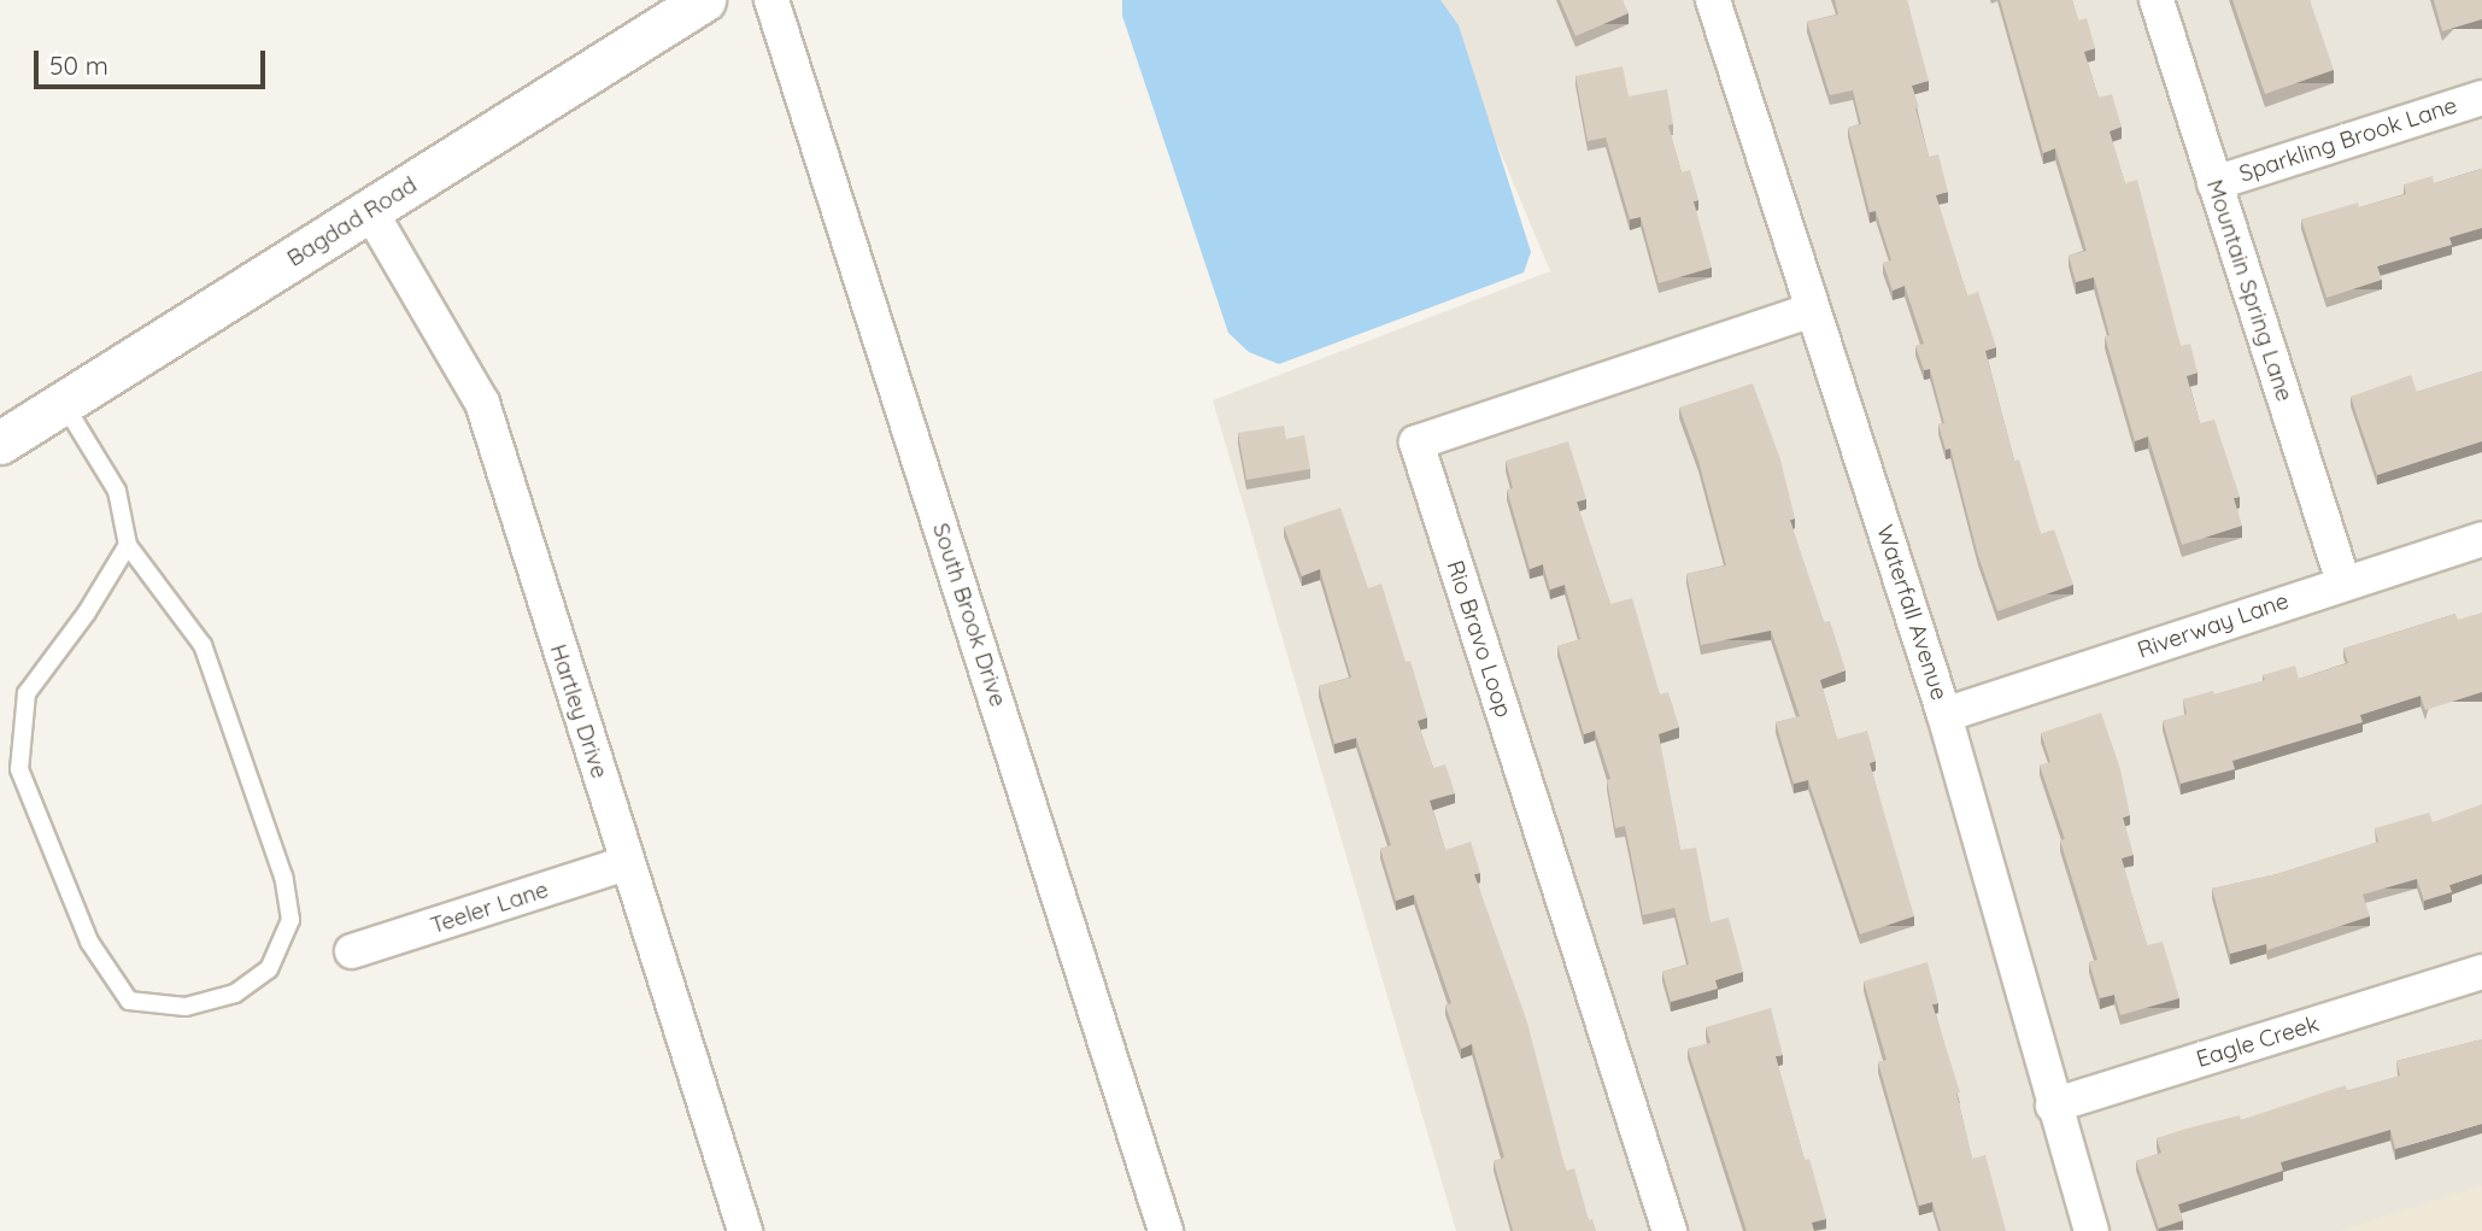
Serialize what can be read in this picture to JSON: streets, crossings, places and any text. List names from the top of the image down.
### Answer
{
  "streets": {
    "street": [
      "Sparkling Brook Lane",
      "Bagdad Road",
      "Mountain Spring Lane",
      "Waterfall Avenue",
      "South Brook Drive",
      "Riverway Lane",
      "Rio Bravo Loop",
      "Hartley Drive",
      "Teeler Lane",
      "Eagle Creek"
    ]
  },
  "crossings": [
    ["Sparkling Brook Lane", "Mountain Spring Lane"],
    ["Bagdad Road", "Hartley Drive"],
    ["Mountain Spring Lane", "Riverway Lane"],
    ["Waterfall Avenue", "Riverway Lane"],
    ["Waterfall Avenue", "Rio Bravo Loop"],
    ["Waterfall Avenue", "Eagle Creek"],
    ["Hartley Drive", "Teeler Lane"]
  ],
  "scale_bar": "50 m"
}
